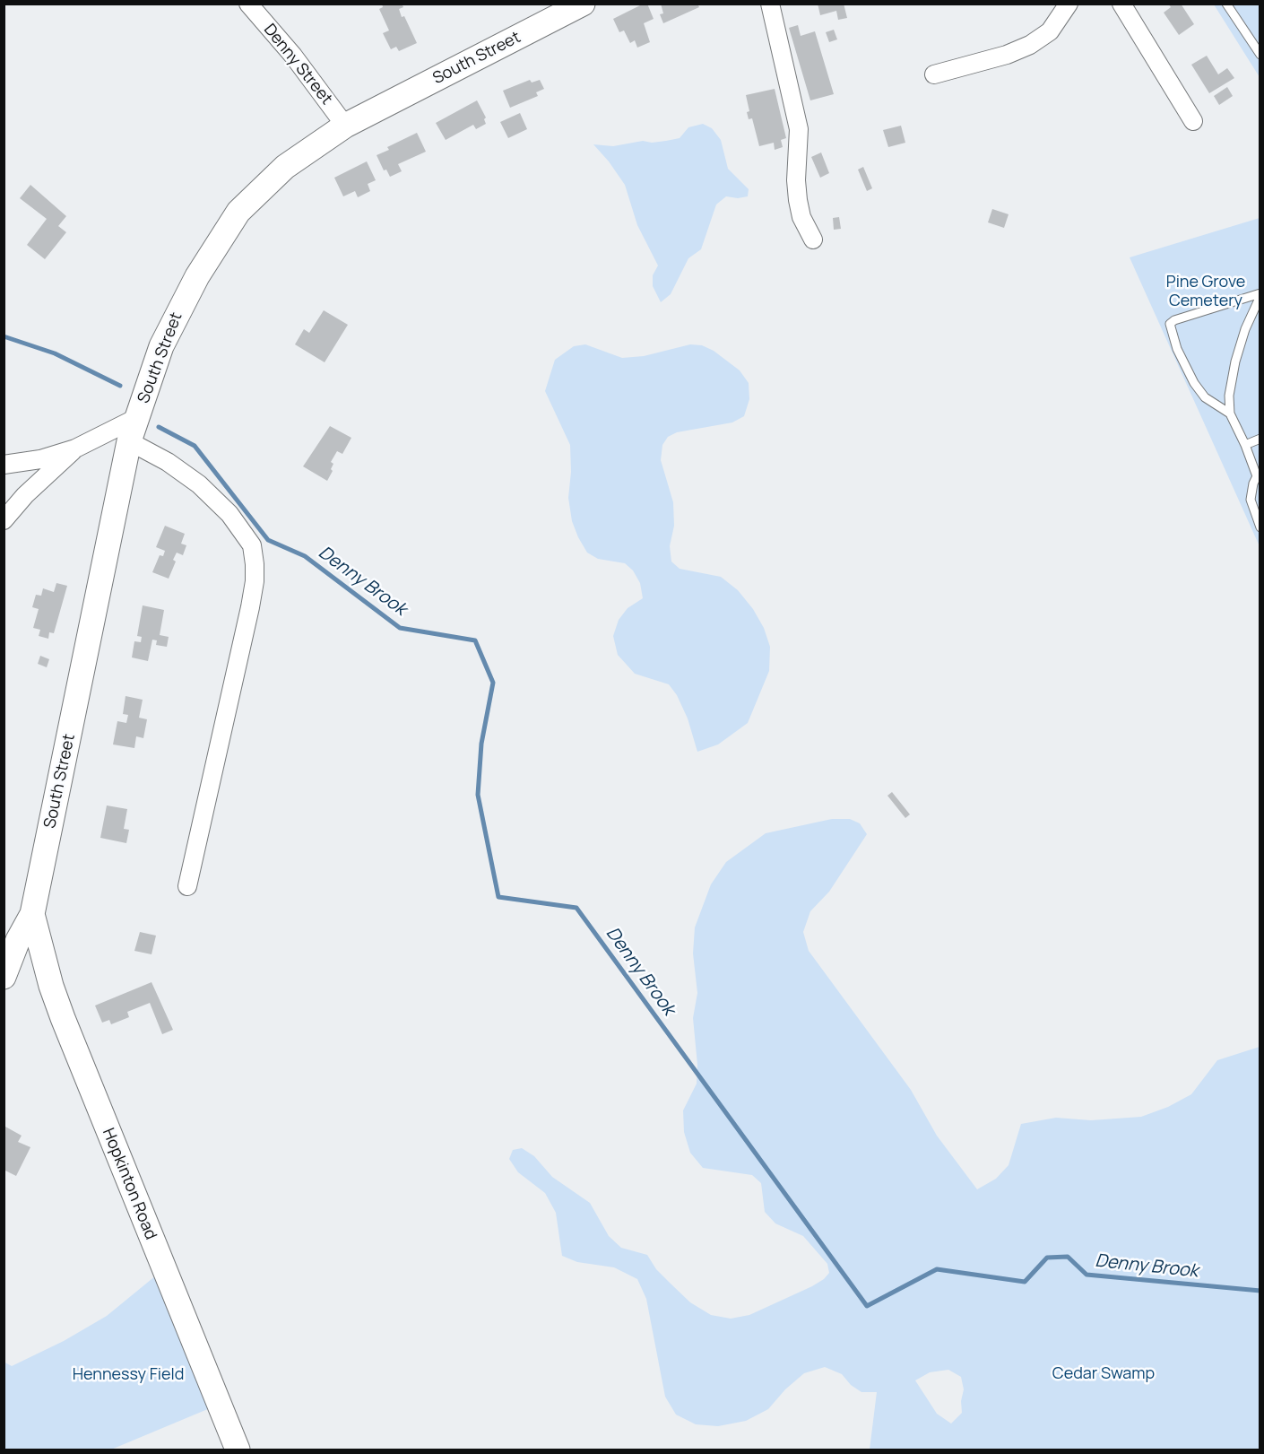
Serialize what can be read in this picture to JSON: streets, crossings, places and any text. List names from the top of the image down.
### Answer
{
  "streets": {
    "main road": ["South Street", "Hopkinton Road"],
    "street": ["Denny Street"]
  },
  "crossings": [
    ["South Street", "Denny Street"],
    ["South Street", "Hopkinton Road"]
  ],
  "water": ["Denny Brook"],
  "parks": ["Pine Grove Cemetery", "Cedar Swamp", "Hennessy Field"]
}
